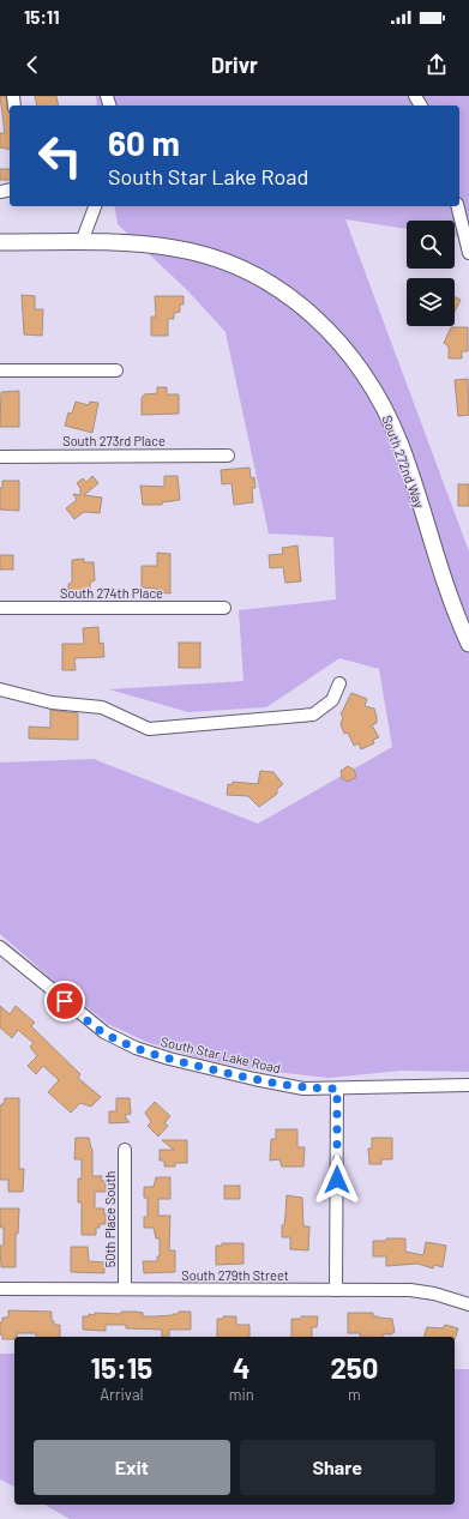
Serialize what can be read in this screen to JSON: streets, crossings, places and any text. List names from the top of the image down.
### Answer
{
  "streets": {
    "main road": ["South 272nd Way"],
    "street": [
      "South 273rd Place",
      "South 274th Place",
      "South Star Lake Road",
      "50th Place South",
      "South 279th Street"
    ]
  },
  "crossings": [
    ["50th Place South", "South 279th Street"]
  ],
  "page": {
    "status": "15:11",
    "header": "Drivr",
    "turn": ["60 m", "South Star Lake Road"],
    "eta": [
      "15:15",
      "Arrival",
      "4",
      "min",
      "250",
      "m"
    ],
    "buttons": ["Exit", "Share"]
  }
}
